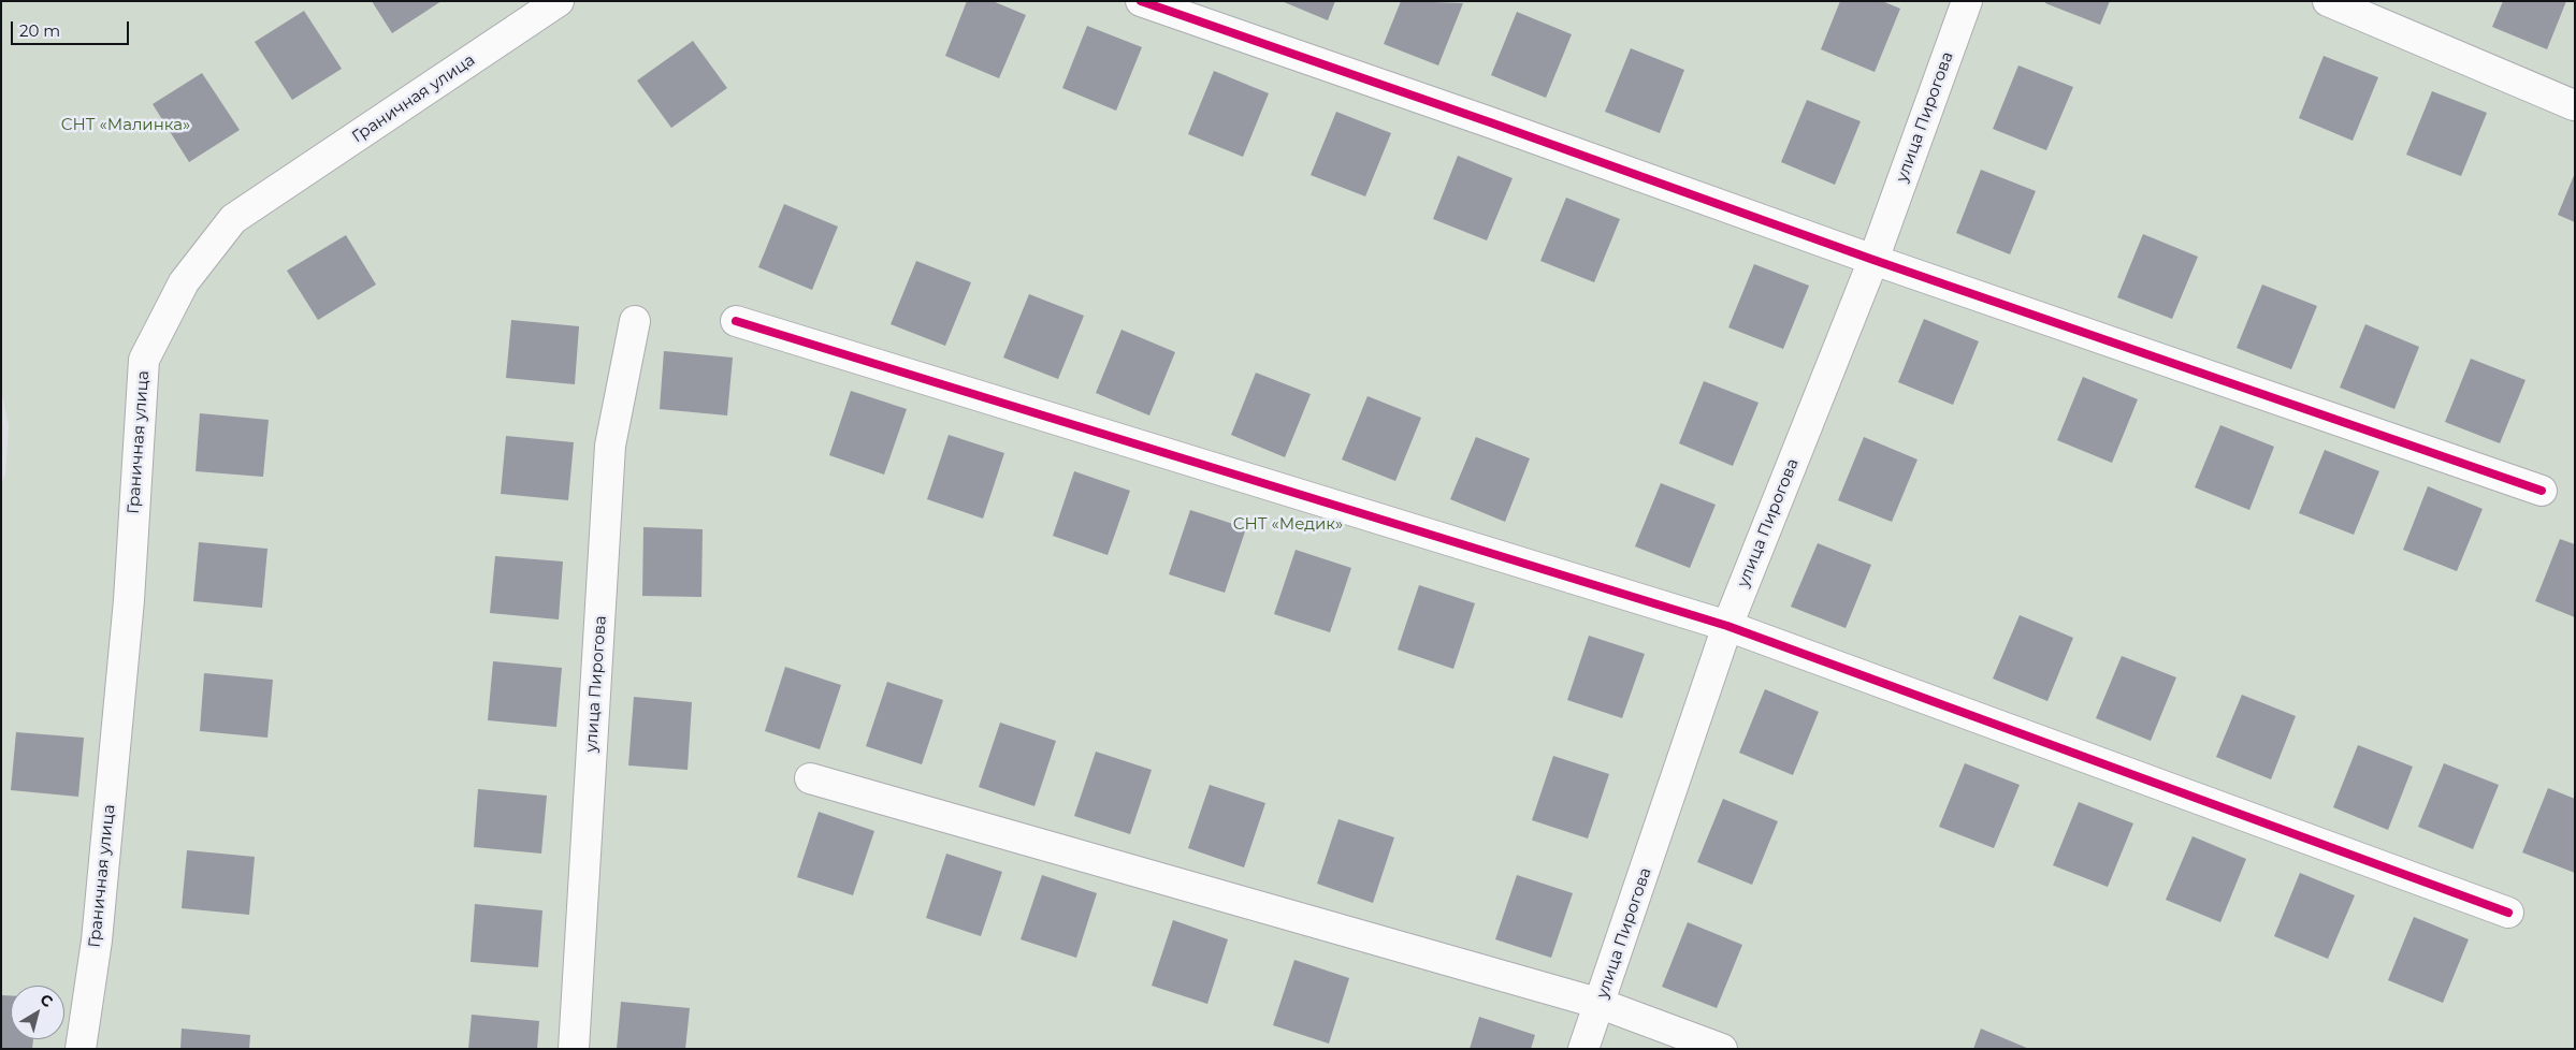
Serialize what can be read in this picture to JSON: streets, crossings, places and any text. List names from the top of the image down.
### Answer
{
  "streets": {
    "street": ["Граничная улица", "улица Пирогова"]
  },
  "parks": ["СНТ «Малинка»", "СНТ «Медик»"],
  "scale_bar": "20 m",
  "north": "top right"
}
